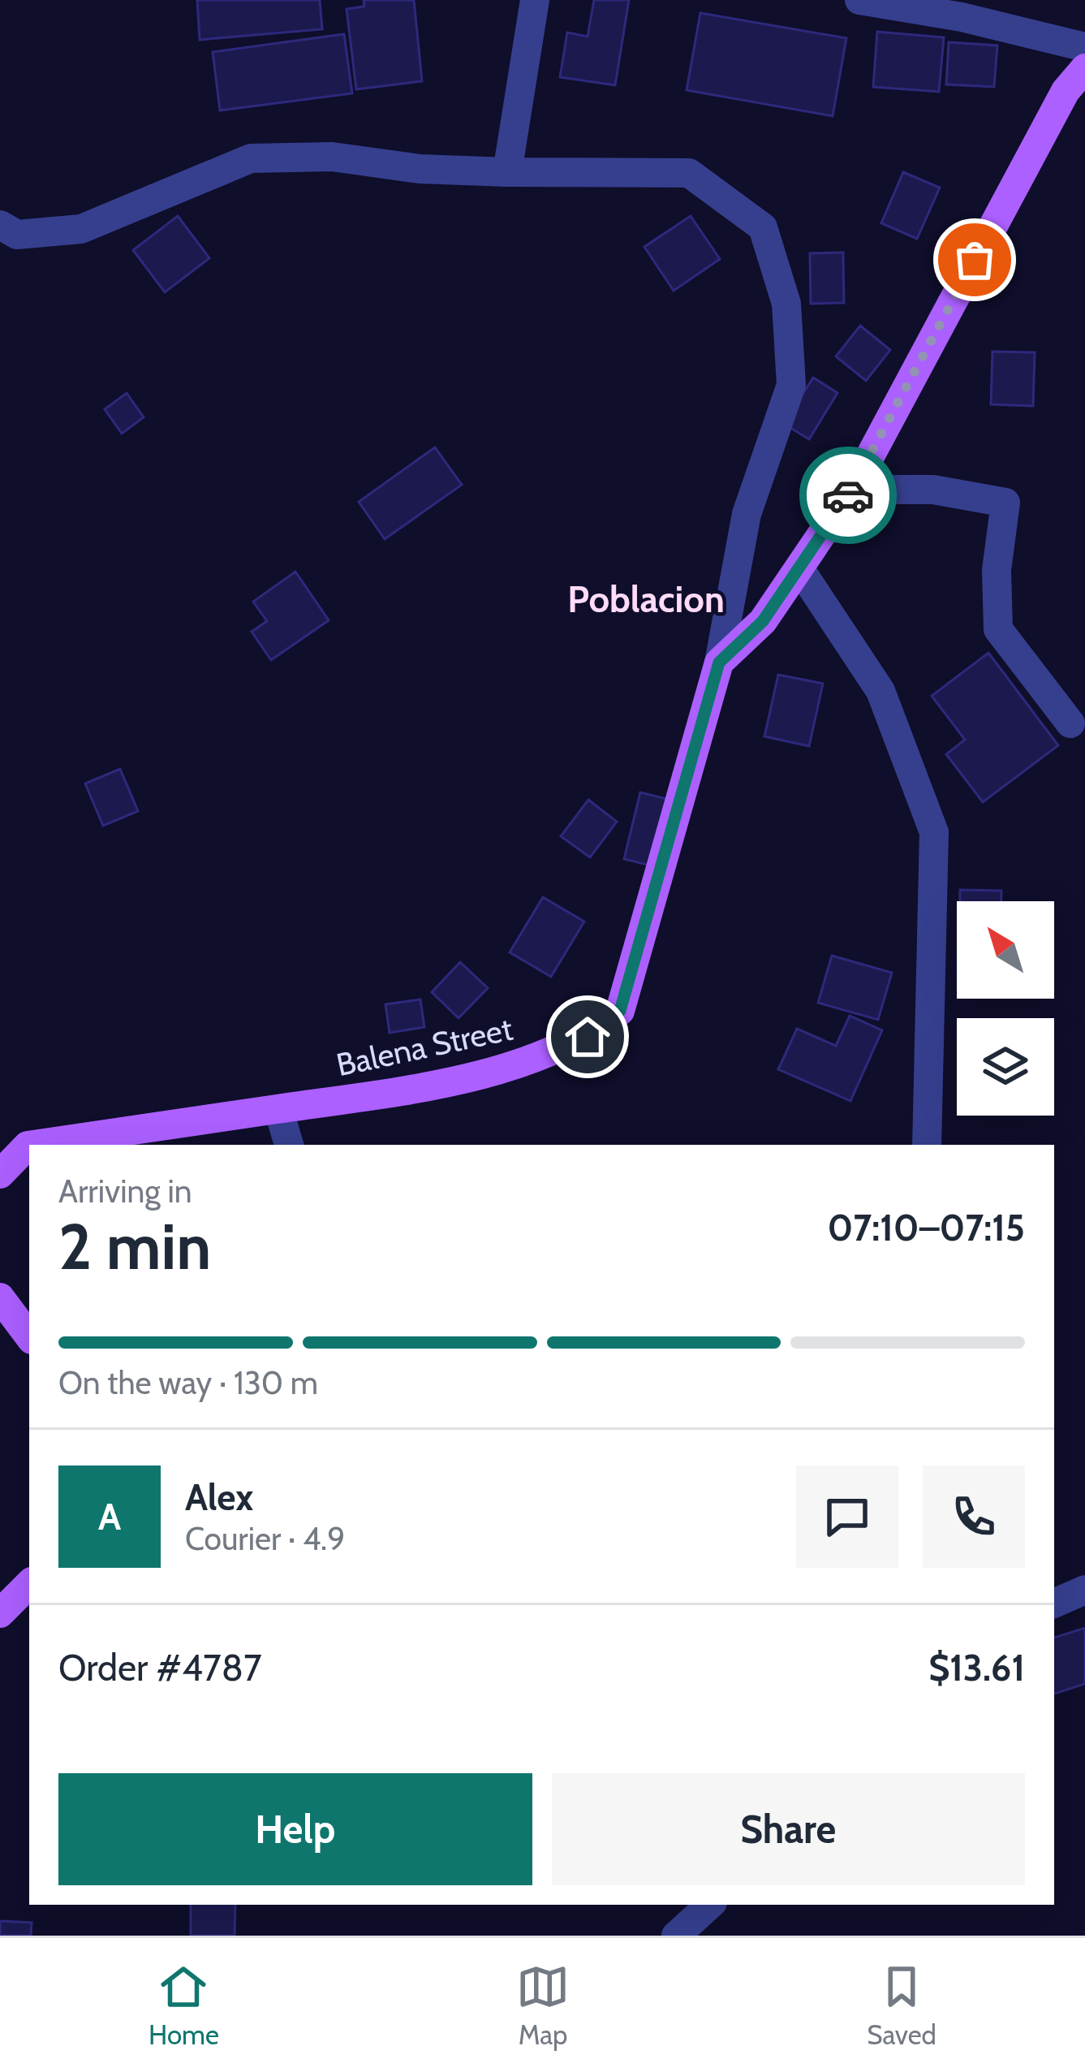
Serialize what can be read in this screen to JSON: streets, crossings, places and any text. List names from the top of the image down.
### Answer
{
  "streets": {
    "main road": ["Balena Street"]
  },
  "districts": ["Poblacion"],
  "north": "top left",
  "page": {
    "heading": ["2 min", "Arriving in", "07:10–07:15"],
    "panel": [
      "Alex",
      "Courier · 4.9",
      "Order #4787",
      "$13.61"
    ],
    "bar": "On the way · 130 m",
    "round": "A",
    "buttons": ["Help", "Share"],
    "tabs": ["Home", "Map", "Saved"]
  }
}
